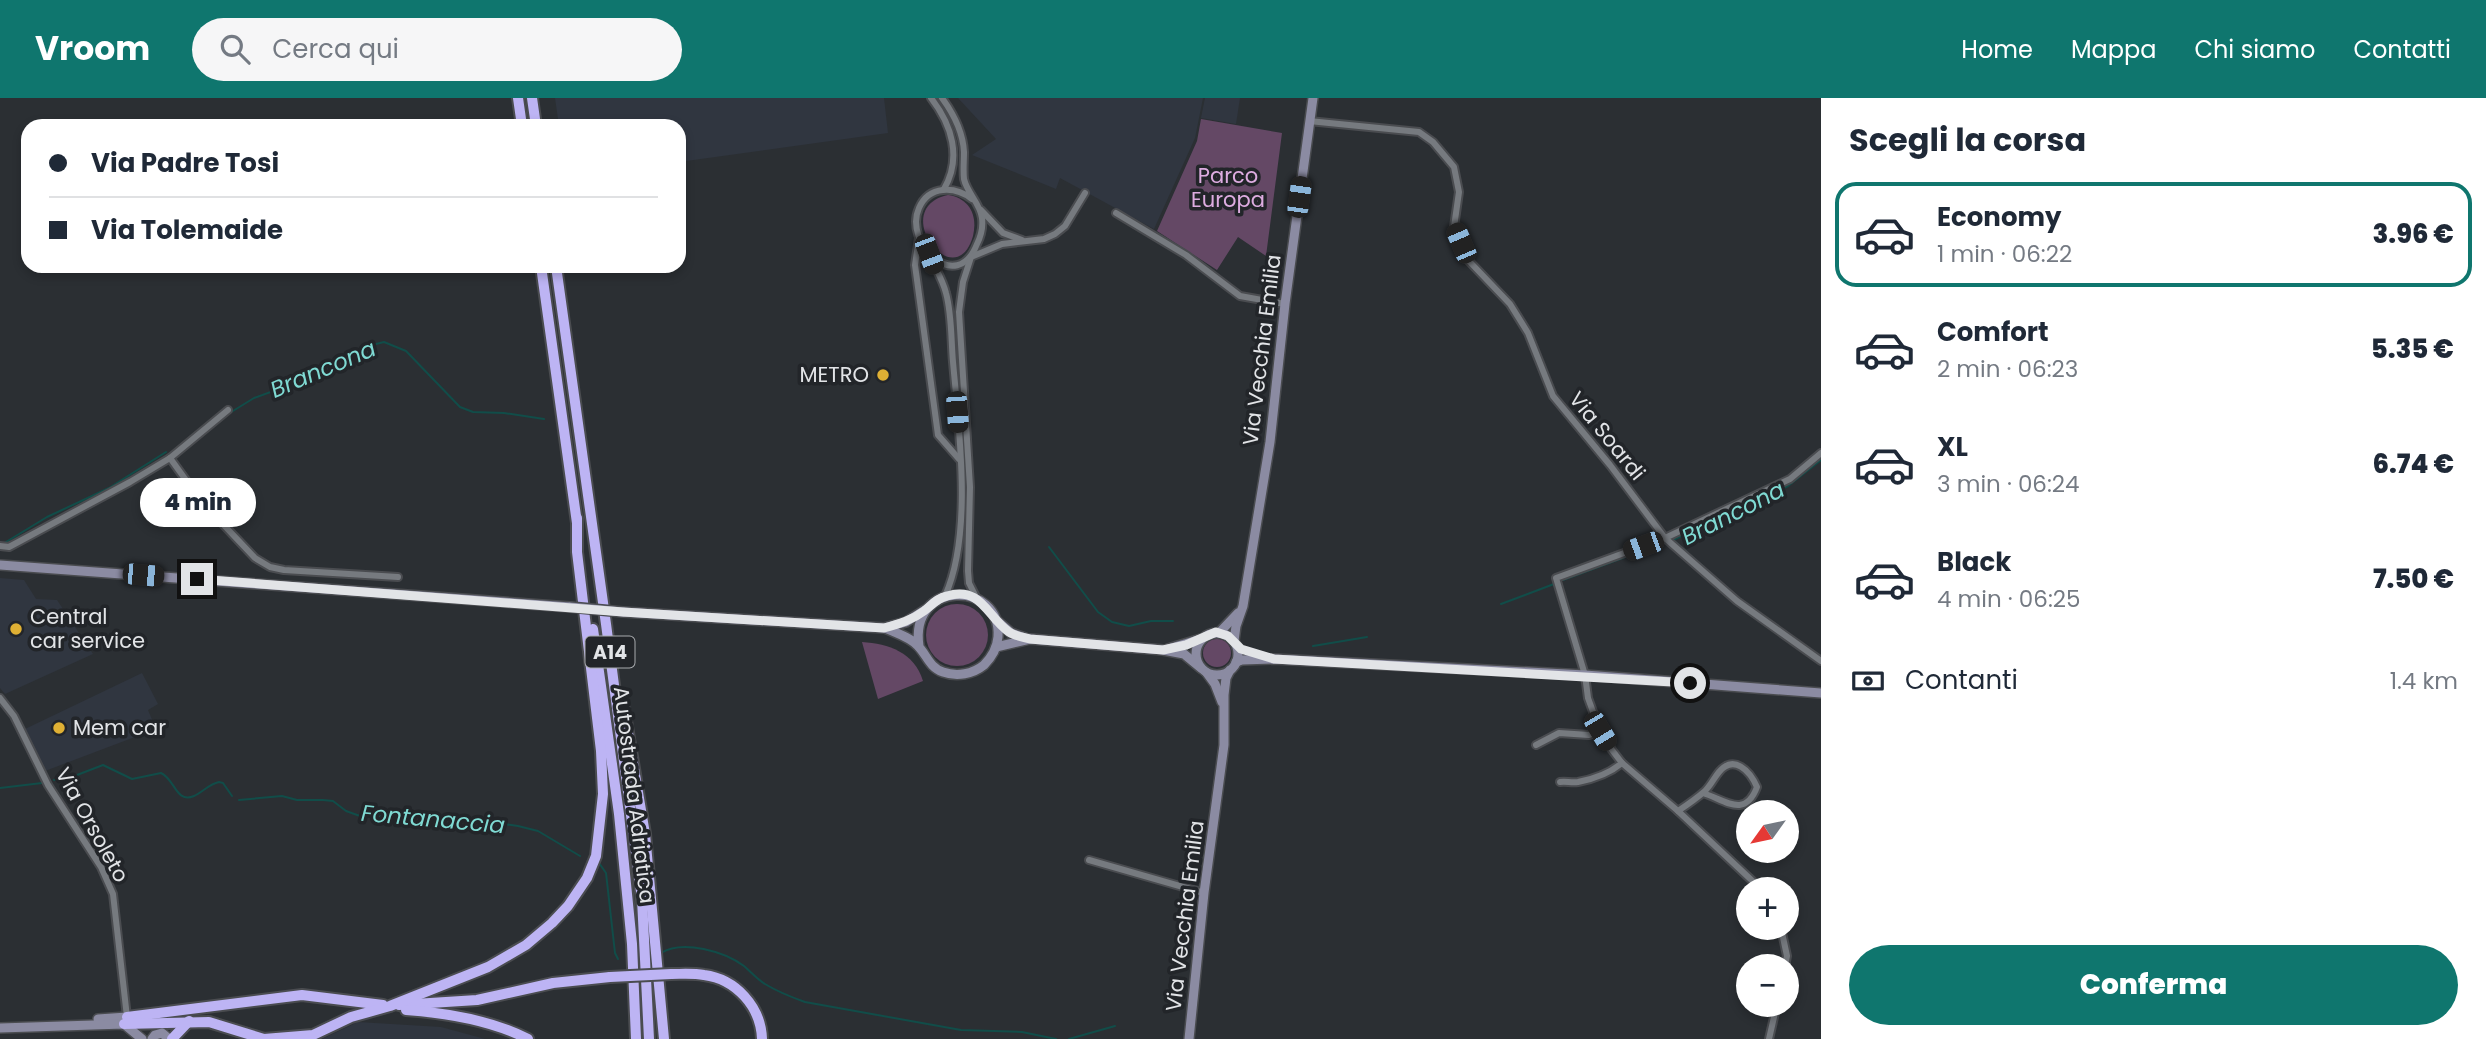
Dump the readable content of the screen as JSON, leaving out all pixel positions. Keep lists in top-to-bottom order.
{
  "streets": {
    "highway": ["A14", "Autostrada Adriatica"],
    "main road": ["Via Vecchia Emilia"],
    "street": ["Via Soardi", "Via Orsoleto"]
  },
  "crossings": [
    ["Via Vecchia Emilia", "Via Soardi"]
  ],
  "water": ["Brancona", "Fontanaccia"],
  "parks": ["Parco Europa"],
  "places": ["METRO", "Central car service", "Mem car"],
  "north": "bottom left",
  "page": {
    "header": "Vroom",
    "search": "Cerca qui",
    "nav": [
      "Home",
      "Mappa",
      "Chi siamo",
      "Contatti"
    ],
    "heading": "Scegli la corsa",
    "banner": ["Via Padre Tosi", "Via Tolemaide"],
    "list": [
      {
        "name": "Economy",
        "note": "1 min · 06:22",
        "value": "3.96 €"
      },
      {
        "name": "Comfort",
        "note": "2 min · 06:23",
        "value": "5.35 €"
      },
      {
        "name": "XL",
        "note": "3 min · 06:24",
        "value": "6.74 €"
      },
      {
        "name": "Black",
        "note": "4 min · 06:25",
        "value": "7.50 €"
      }
    ],
    "bubble": "4 min",
    "pay": ["Contanti", "1.4 km"],
    "map_buttons": ["+", "−"],
    "buttons": "Conferma"
  }
}
